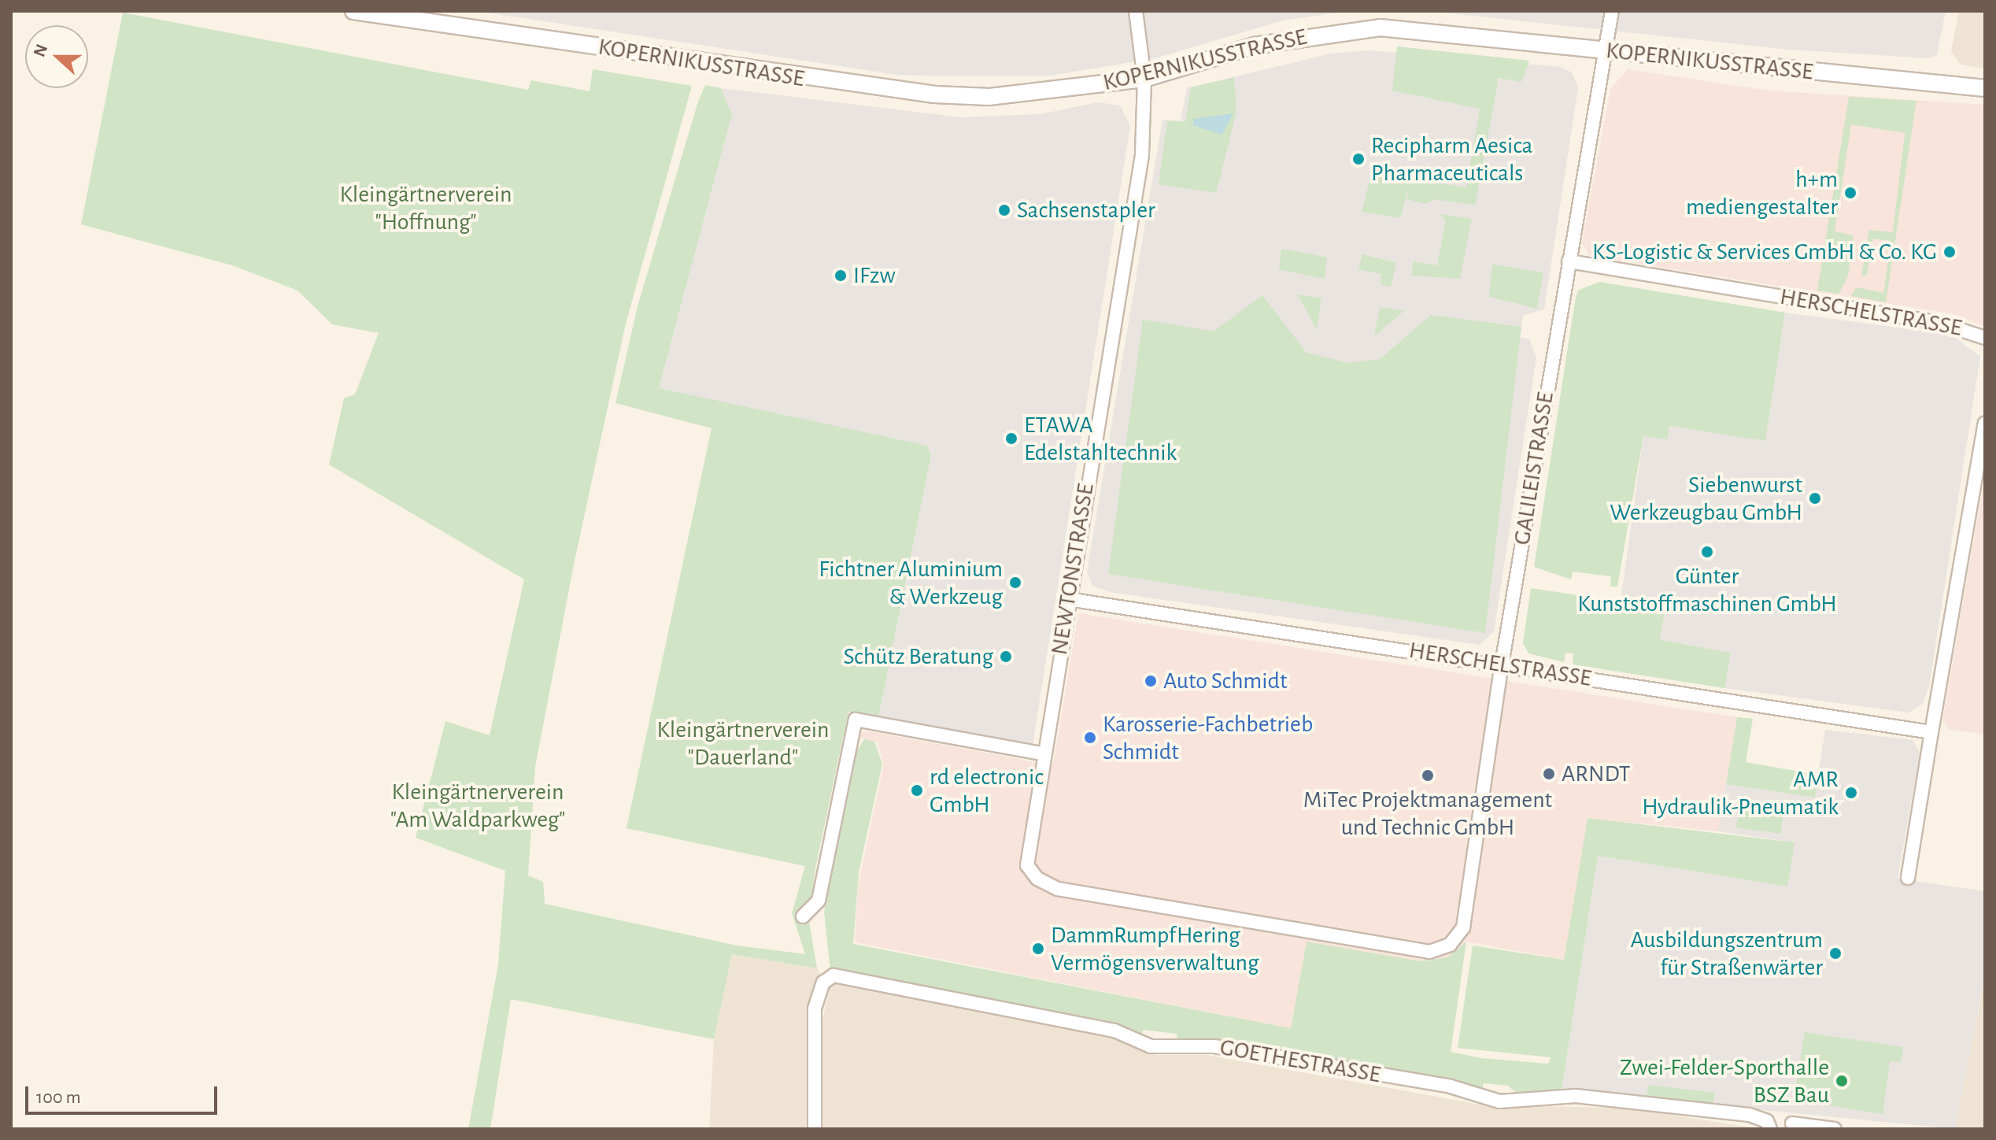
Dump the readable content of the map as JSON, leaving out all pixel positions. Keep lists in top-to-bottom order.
{
  "streets": {
    "street": [
      "KOPERNIKUSSTRASSE",
      "HERSCHELSTRASSE",
      "GALILEISTRASSE",
      "NEWTONSTRASSE",
      "GOETHESTRASSE"
    ]
  },
  "crossings": [
    ["KOPERNIKUSSTRASSE", "GALILEISTRASSE"],
    ["KOPERNIKUSSTRASSE", "NEWTONSTRASSE"],
    ["HERSCHELSTRASSE", "GALILEISTRASSE"],
    ["HERSCHELSTRASSE", "NEWTONSTRASSE"],
    ["GALILEISTRASSE", "NEWTONSTRASSE"]
  ],
  "parks": ["Kleingärtnerverein \"Hoffnung\"", "Kleingärtnerverein \"Dauerland\"", "Kleingärtnerverein \"Am Waldparkweg\""],
  "places": [
    "Recipharm Aesica Pharmaceuticals",
    "h+m mediengestalter",
    "Sachsenstapler",
    "KS-Logistic & Services GmbH & Co. KG",
    "IFzw",
    "ETAWA Edelstahltechnik",
    "Siebenwurst Werkzeugbau GmbH",
    "Günter Kunststoffmaschinen GmbH",
    "Fichtner Aluminium & Werkzeug",
    "Schütz Beratung",
    "Auto Schmidt",
    "Karosserie-Fachbetrieb Schmidt",
    "ARNDT",
    "MiTec Projektmanagement und Technic GmbH",
    "rd electronic GmbH",
    "AMR Hydraulik-Pneumatik",
    "DammRumpfHering Vermögensverwaltung",
    "Ausbildungszentrum für Straßenwärter",
    "Zwei-Felder-Sporthalle BSZ Bau"
  ],
  "scale_bar": "100 m",
  "north": "left"
}
